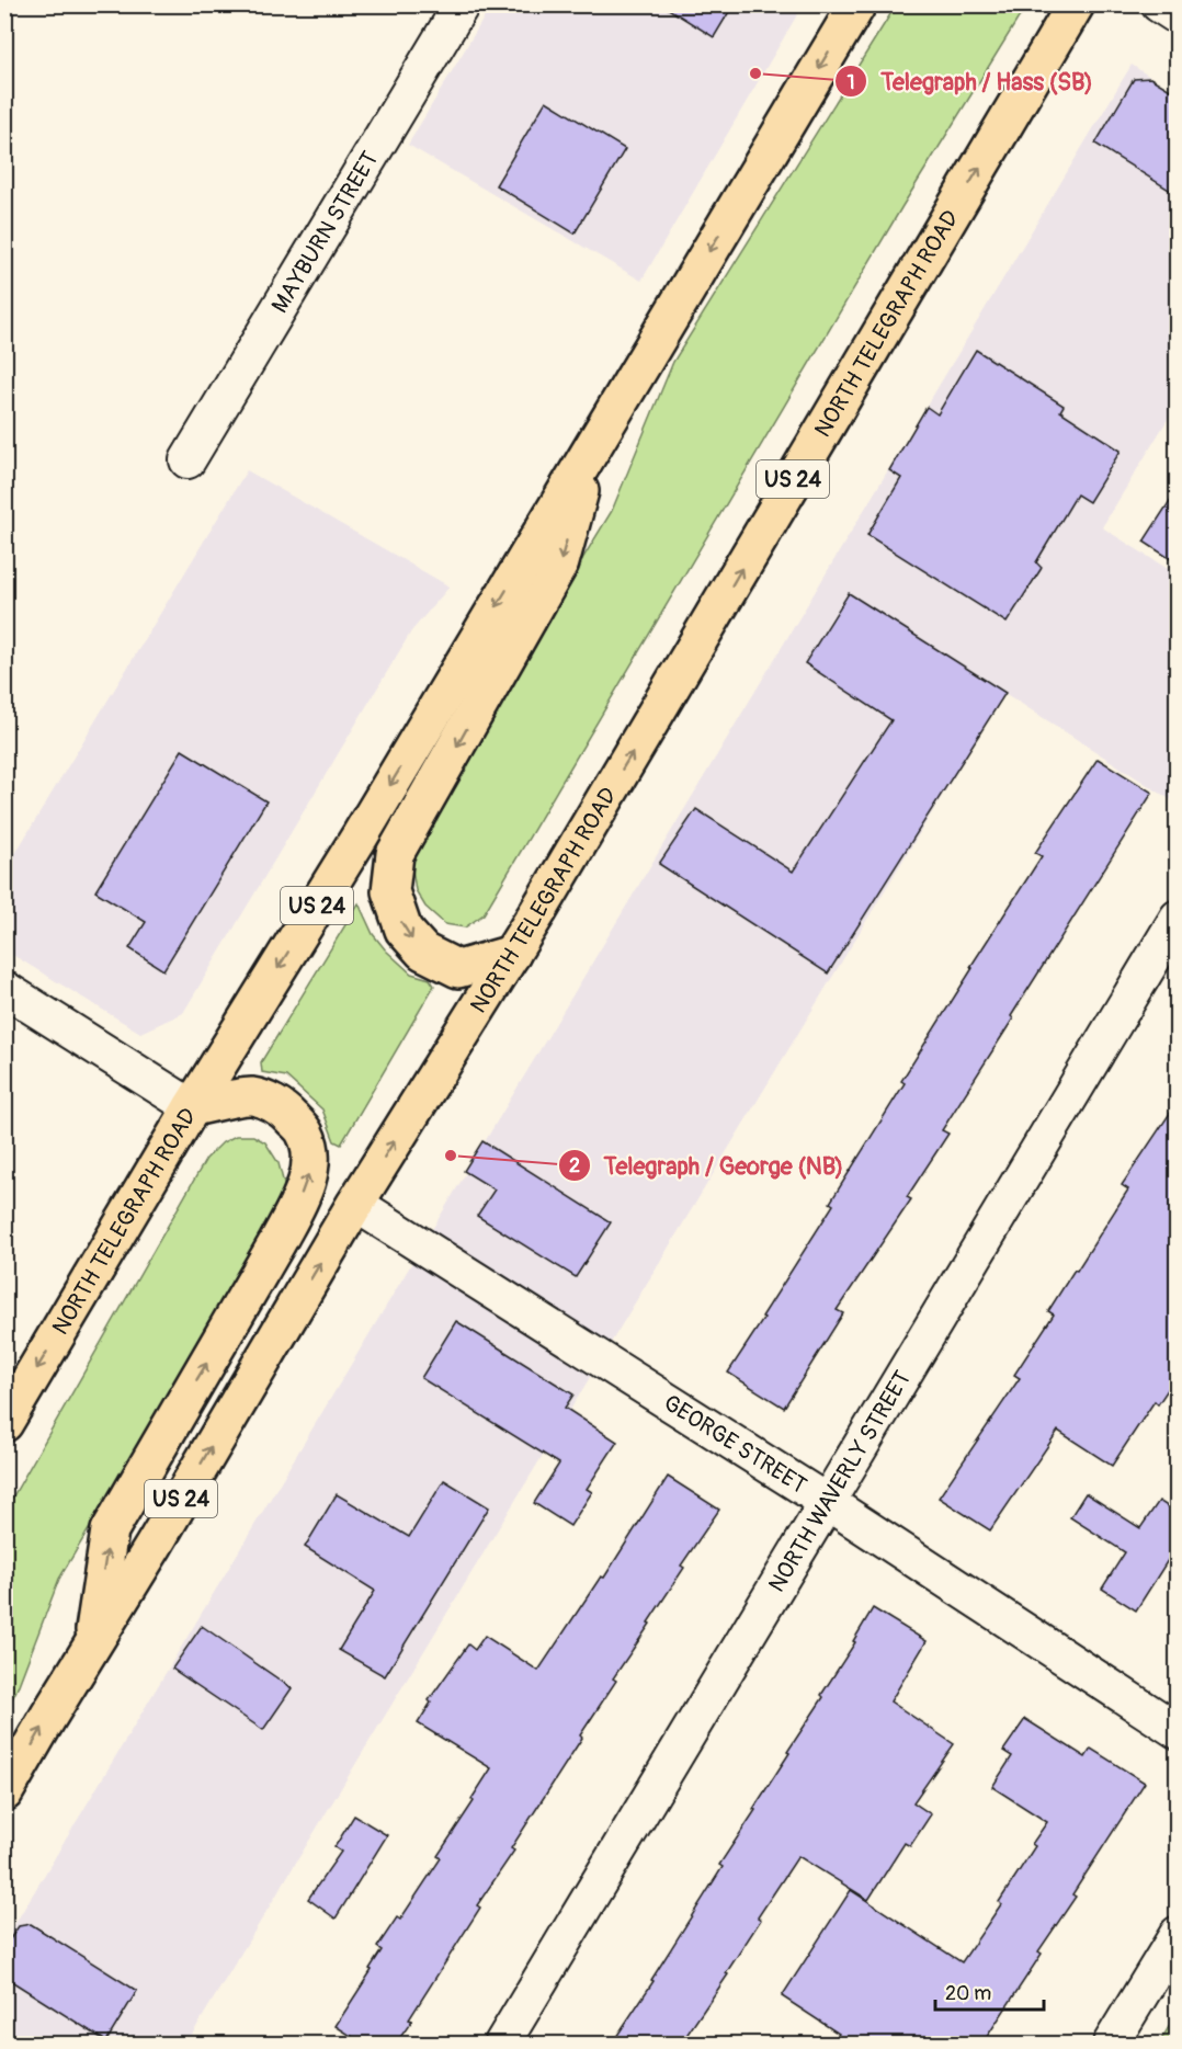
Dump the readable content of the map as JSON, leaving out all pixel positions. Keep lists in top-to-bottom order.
{
  "streets": {
    "main road": ["NORTH TELEGRAPH ROAD", "US 24"],
    "street": ["MAYBURN STREET", "GEORGE STREET", "NORTH WAVERLY STREET"]
  },
  "crossings": [
    ["NORTH TELEGRAPH ROAD", "GEORGE STREET"],
    ["GEORGE STREET", "NORTH WAVERLY STREET"]
  ],
  "places": ["Telegraph / Hass (SB)", "Telegraph / George (NB)"],
  "scale_bar": "20 m"
}
